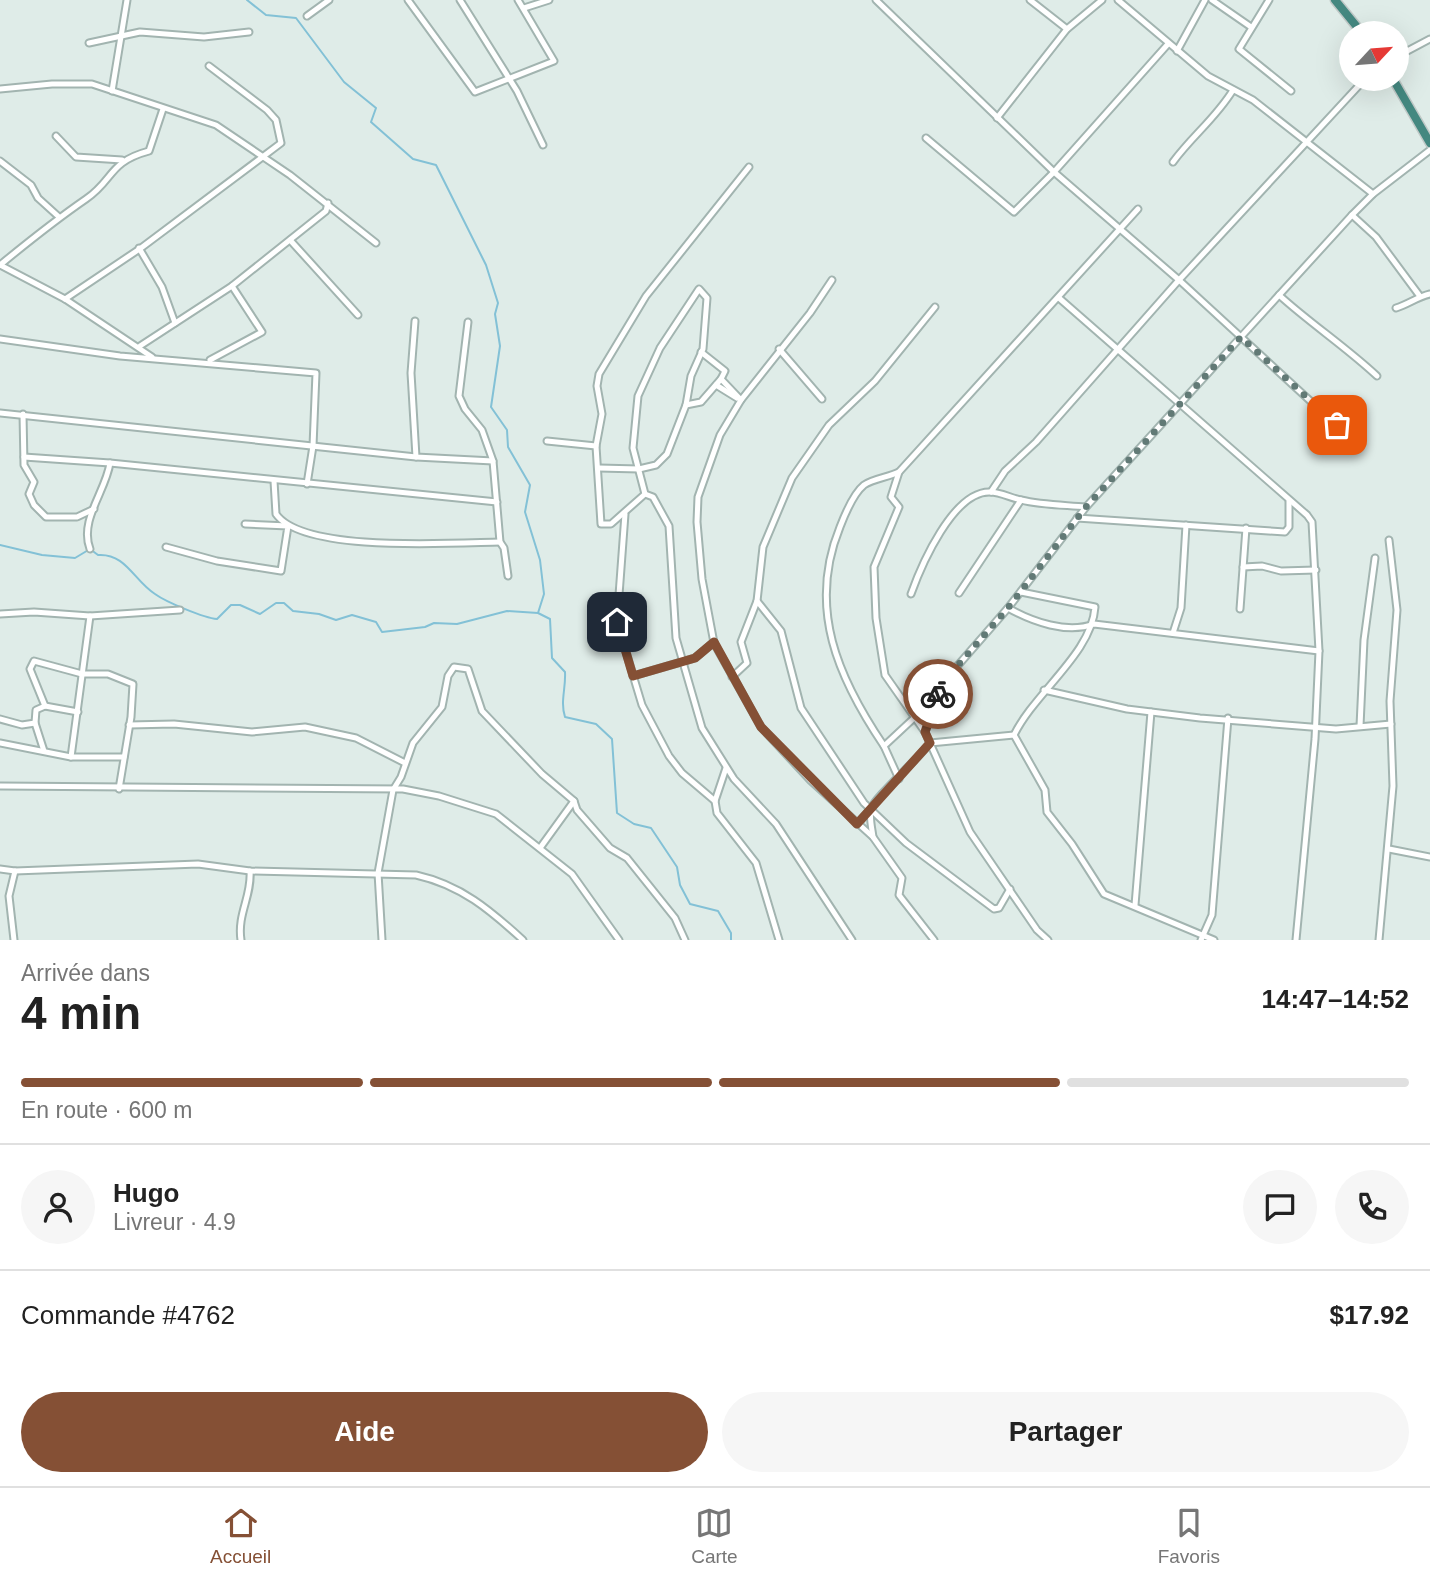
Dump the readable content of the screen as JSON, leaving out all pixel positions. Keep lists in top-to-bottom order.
{
  "north": "top right",
  "page": {
    "heading": ["4 min", "Arrivée dans", "14:47–14:52"],
    "panel": [
      "Hugo",
      "Livreur · 4.9",
      "Commande #4762",
      "$17.92"
    ],
    "bar": "En route · 600 m",
    "buttons": ["Aide", "Partager"],
    "tabs": ["Accueil", "Carte", "Favoris"]
  }
}
